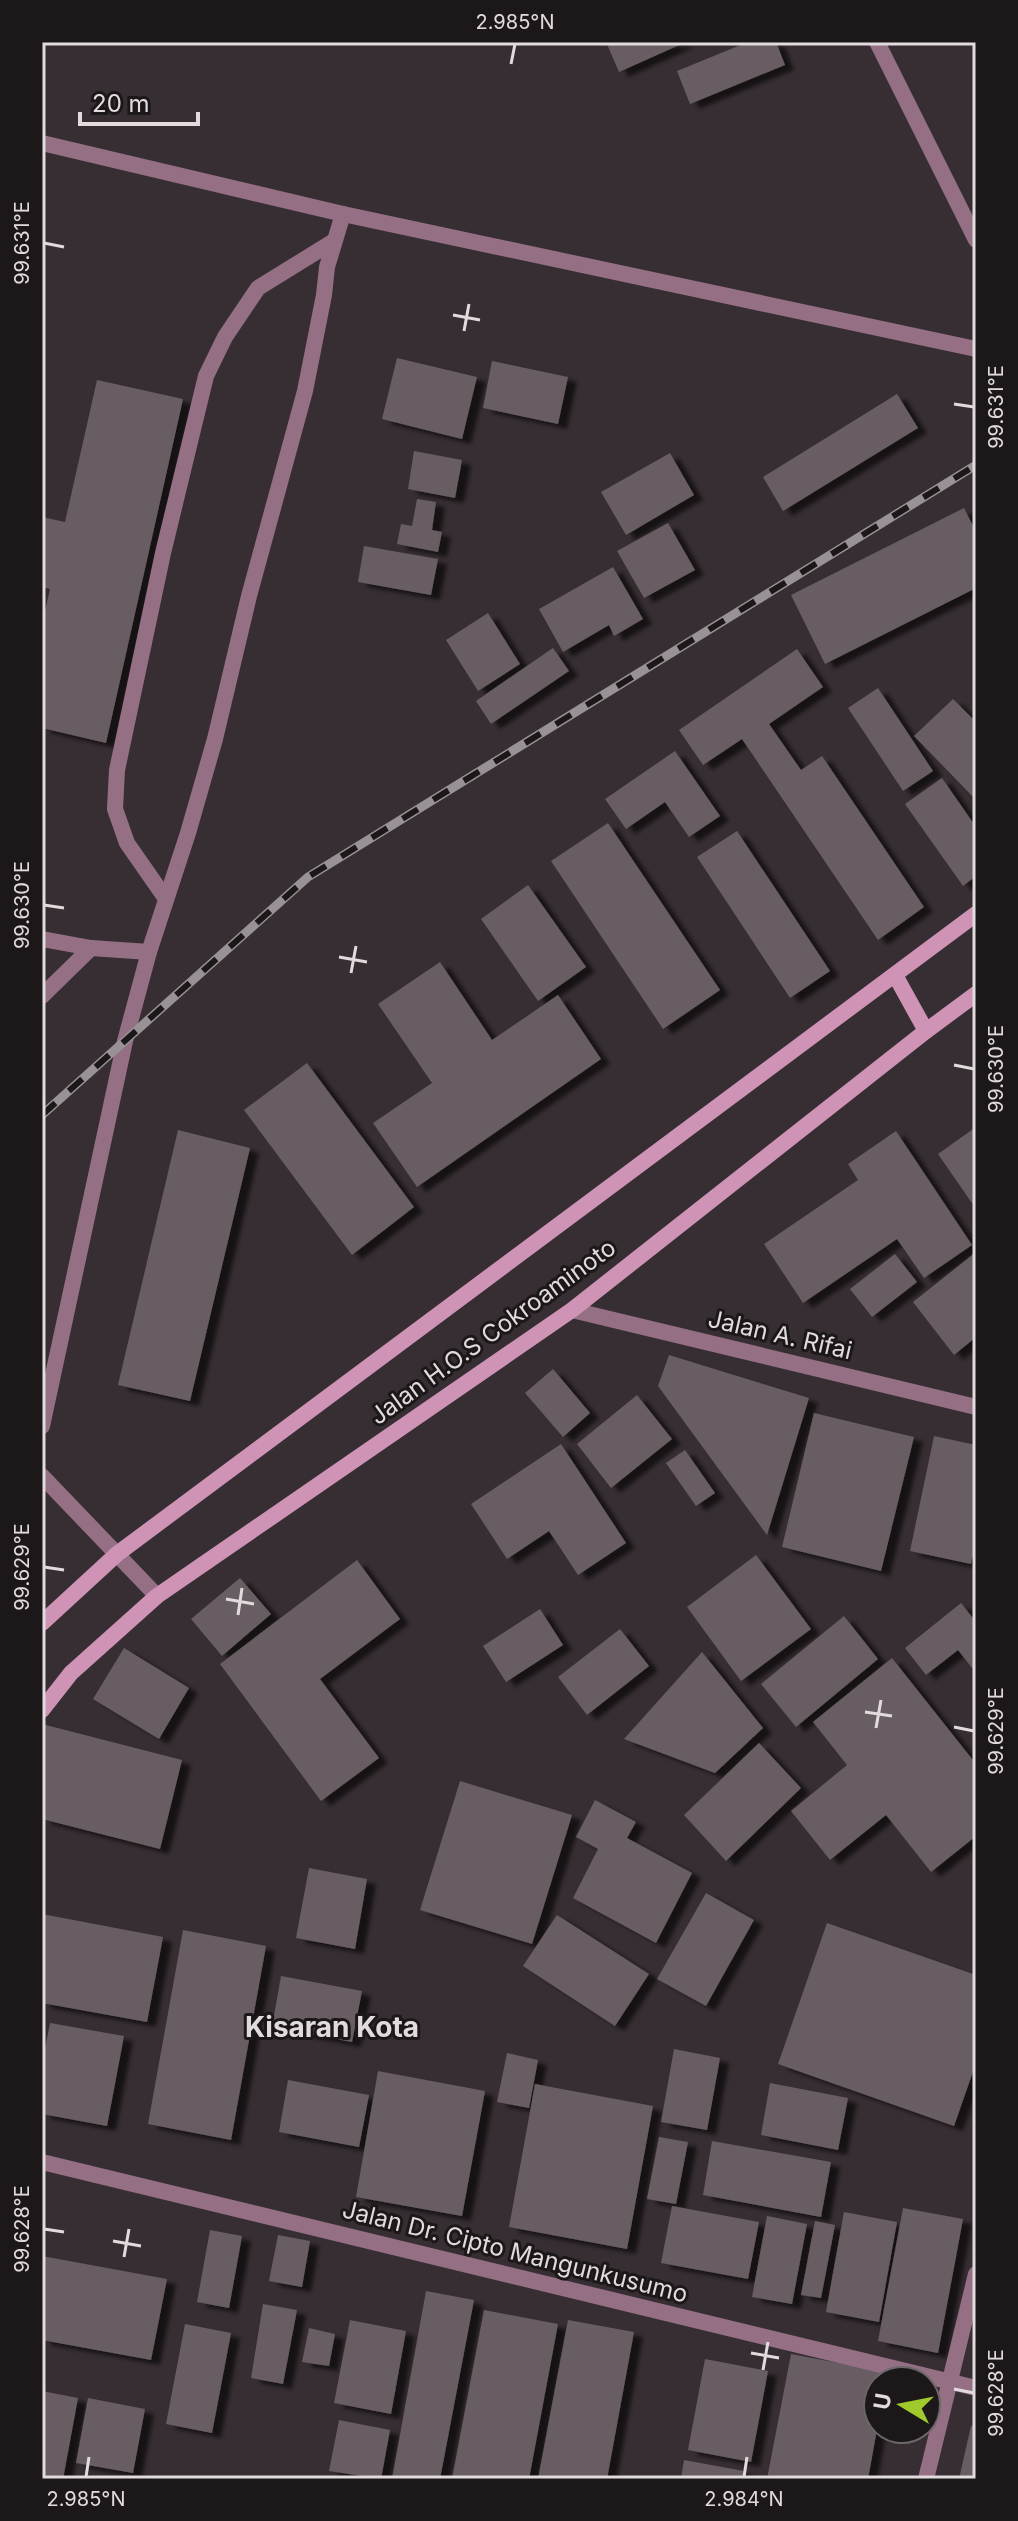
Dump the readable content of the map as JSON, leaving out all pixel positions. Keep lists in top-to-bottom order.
{
  "streets": {
    "main road": ["Jalan H.O.S Cokroaminoto"],
    "street": ["Jalan A. Rifai", "Jalan Dr. Cipto Mangunkusumo"]
  },
  "crossings": [
    ["Jalan H.O.S Cokroaminoto", "Jalan A. Rifai"]
  ],
  "districts": ["Kisaran Kota"],
  "scale_bar": "20 m",
  "north": "left",
  "coordinates": [
    "2.985°N",
    "99.631°E",
    "99.630°E",
    "99.629°E",
    "99.628°E",
    "2.984°N"
  ]
}
